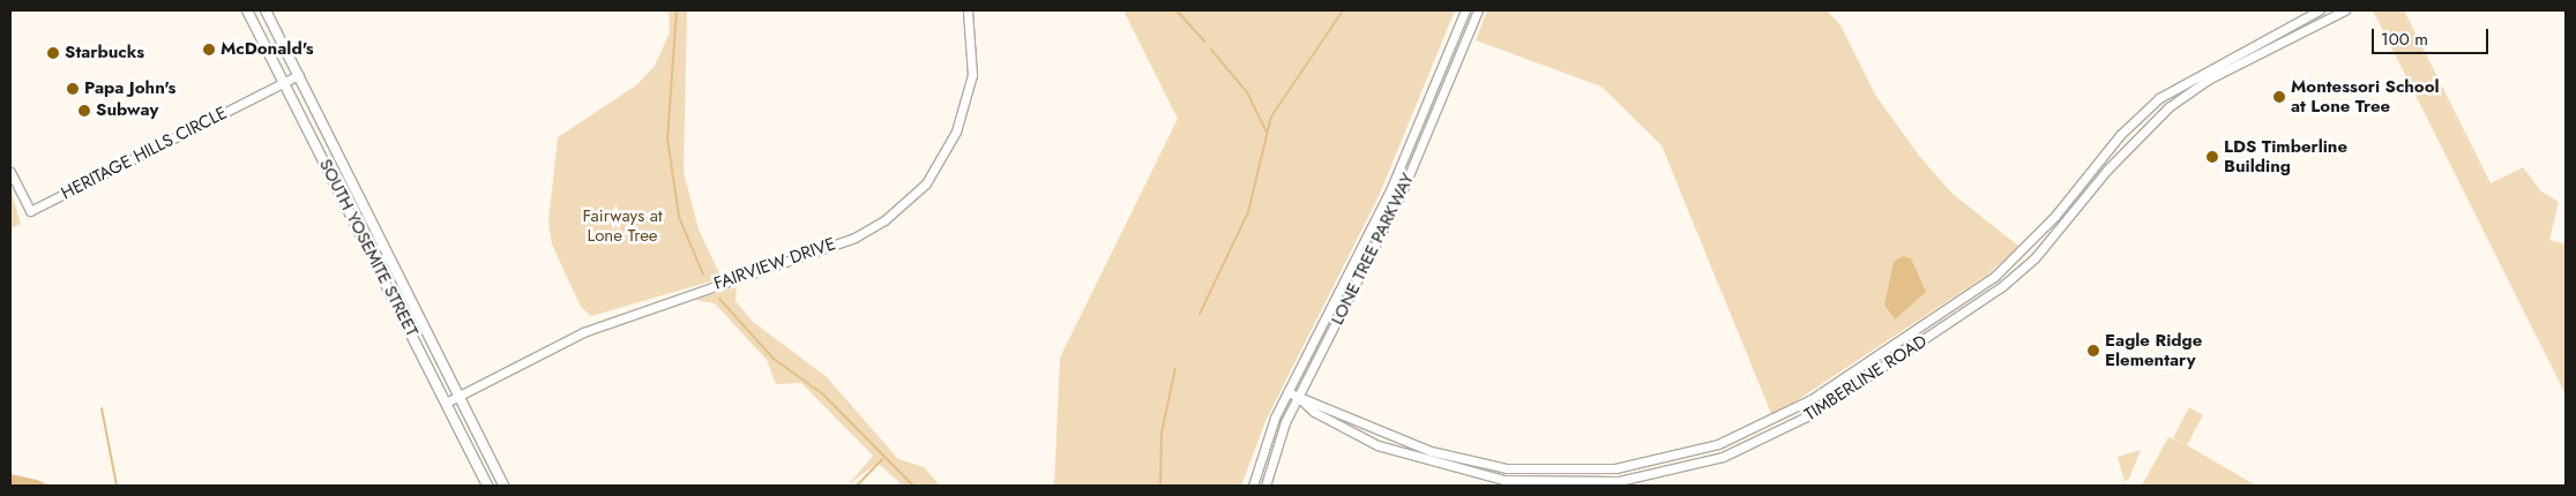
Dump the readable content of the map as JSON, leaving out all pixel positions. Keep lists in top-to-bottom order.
{
  "streets": {
    "main road": ["SOUTH YOSEMITE STREET"],
    "street": [
      "HERITAGE HILLS CIRCLE",
      "LONE TREE PARKWAY",
      "FAIRVIEW DRIVE",
      "TIMBERLINE ROAD"
    ]
  },
  "crossings": [
    ["HERITAGE HILLS CIRCLE", "SOUTH YOSEMITE STREET"],
    ["SOUTH YOSEMITE STREET", "FAIRVIEW DRIVE"],
    ["LONE TREE PARKWAY", "TIMBERLINE ROAD"]
  ],
  "parks": ["Fairways at Lone Tree"],
  "places": [
    "McDonald's",
    "Starbucks",
    "Papa John's",
    "Montessori School at Lone Tree",
    "Subway",
    "LDS Timberline Building",
    "Eagle Ridge Elementary"
  ],
  "scale_bar": "100 m"
}
